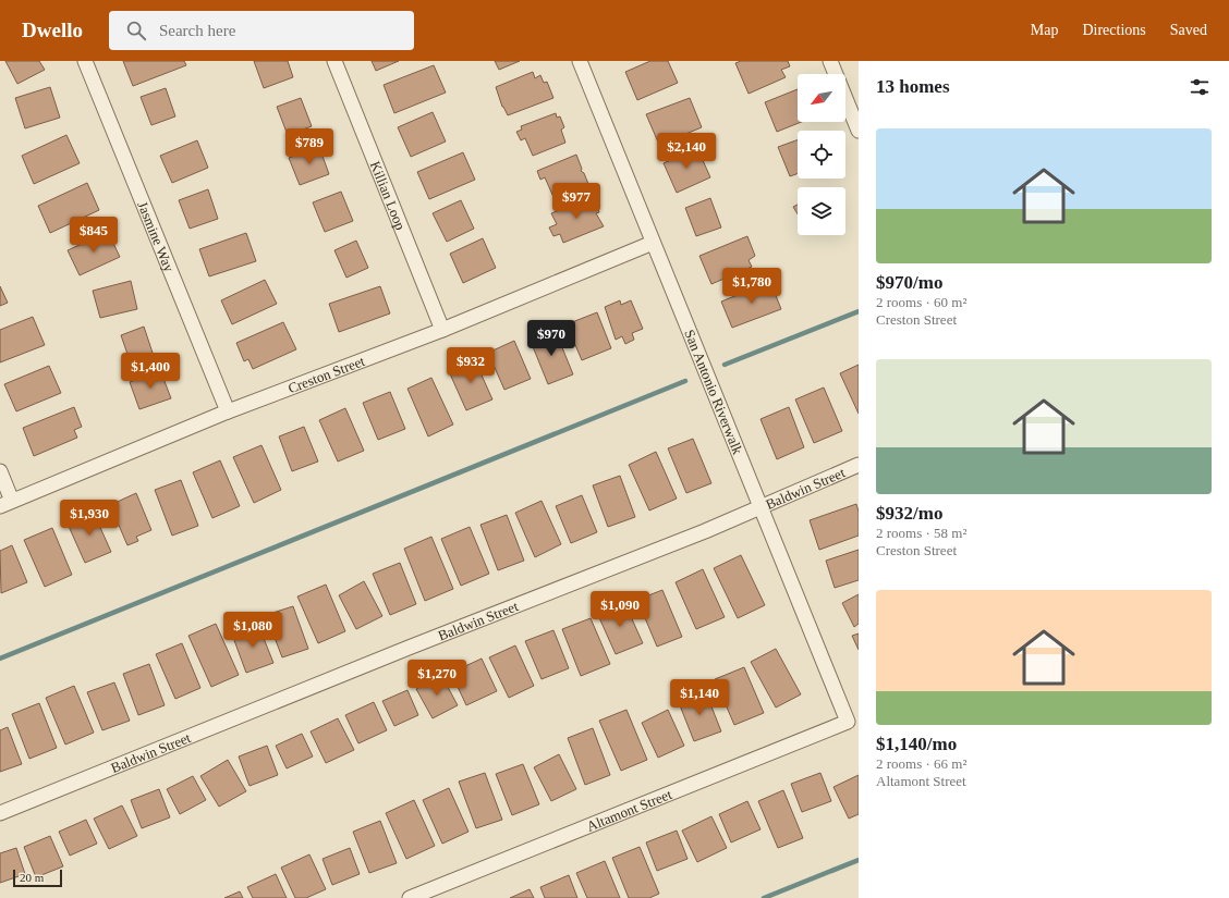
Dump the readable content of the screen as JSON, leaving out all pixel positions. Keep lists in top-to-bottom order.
{
  "streets": {
    "street": [
      "Killian Loop",
      "Jasmine Way",
      "Creston Street",
      "San Antonio Riverwalk",
      "Baldwin Street",
      "Altamont Street"
    ]
  },
  "crossings": [
    ["Killian Loop", "Creston Street"],
    ["Jasmine Way", "Creston Street"],
    ["Creston Street", "San Antonio Riverwalk"],
    ["San Antonio Riverwalk", "Baldwin Street"],
    ["San Antonio Riverwalk", "Altamont Street"]
  ],
  "scale_bar": "20 m",
  "north": "bottom left",
  "page": {
    "header": "Dwello",
    "search": "Search here",
    "nav": ["Map", "Directions", "Saved"],
    "heading": "13 homes",
    "list": [
      {
        "name": "$970/mo",
        "note": "2 rooms · 60 m² · Creston Street"
      },
      {
        "name": "$932/mo",
        "note": "2 rooms · 58 m² · Creston Street"
      },
      {
        "name": "$1,140/mo",
        "note": "2 rooms · 66 m² · Altamont Street"
      }
    ],
    "price": [
      "$789",
      "$2,140",
      "$977",
      "$845",
      "$1,780",
      "$970",
      "$932",
      "$1,400",
      "$1,930",
      "$1,090",
      "$1,080",
      "$1,270",
      "$1,140"
    ],
    "scale": "20 m"
  }
}
